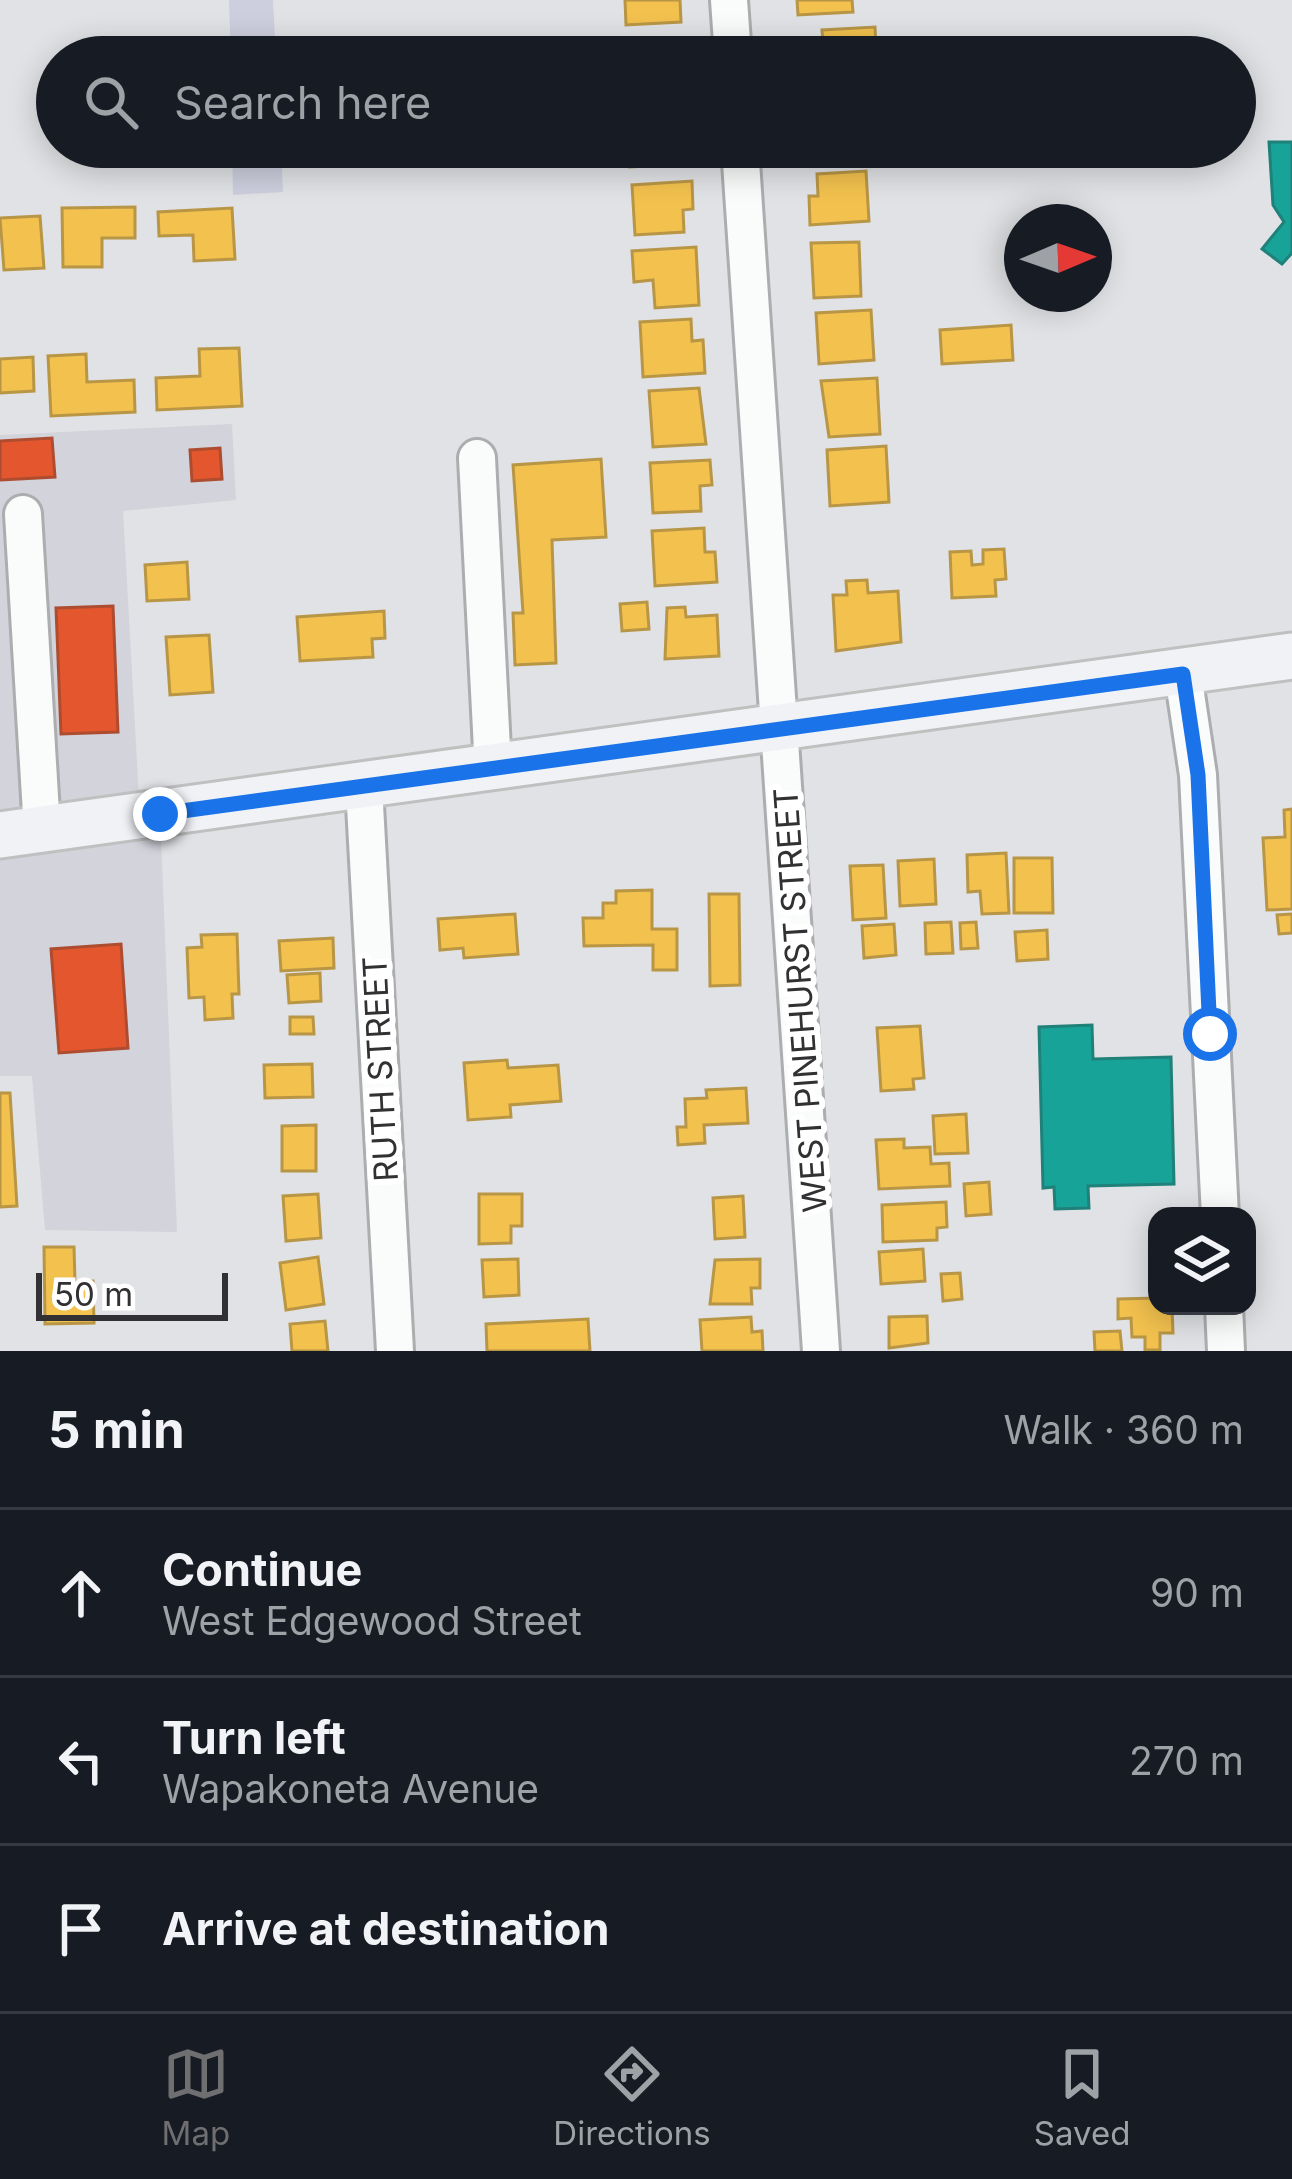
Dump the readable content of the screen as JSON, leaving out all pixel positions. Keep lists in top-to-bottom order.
{
  "streets": {
    "street": ["WEST PINEHURST STREET", "RUTH STREET"]
  },
  "scale_bar": "50 m",
  "north": "right",
  "page": {
    "search": "Search here",
    "scale": "50 m",
    "heading": ["5 min", "Walk · 360 m"],
    "list": [
      ["Continue", "West Edgewood Street", "90 m"],
      ["Turn left", "Wapakoneta Avenue", "270 m"],
      "Arrive at destination"
    ],
    "nav": ["Map", "Directions", "Saved"]
  }
}
